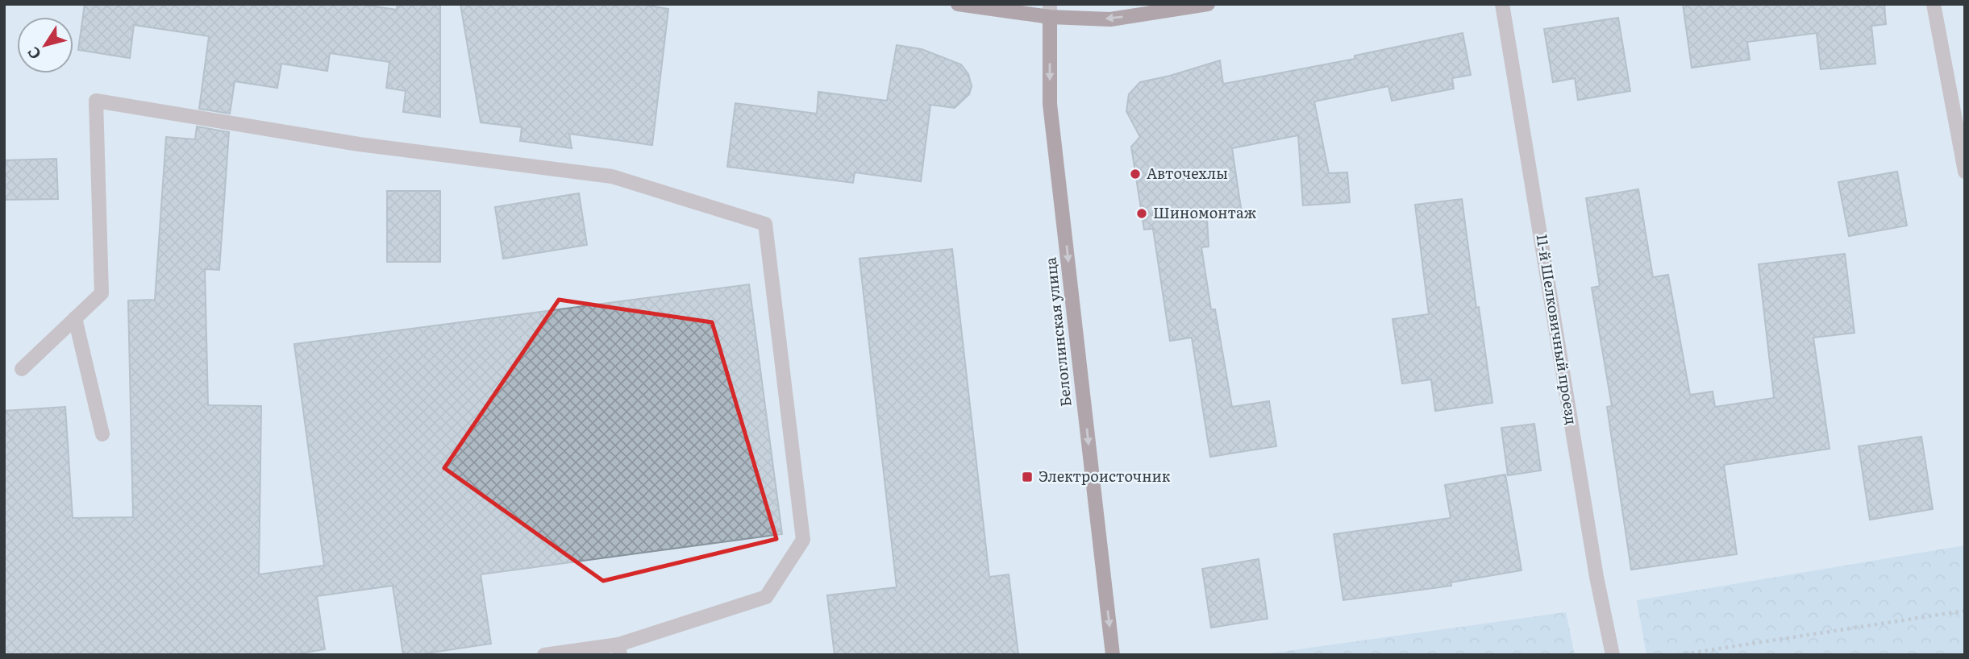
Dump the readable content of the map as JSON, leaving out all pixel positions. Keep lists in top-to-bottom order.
{
  "streets": {
    "main road": ["Белоглинская улица"],
    "street": ["11-й Шелковичный проезд"]
  },
  "one_way": ["Белоглинская улица"],
  "places": {
    "other": ["Авточехлы", "Шиномонтаж"],
    "transit": ["Электроисточник"]
  },
  "north": "bottom left"
}
